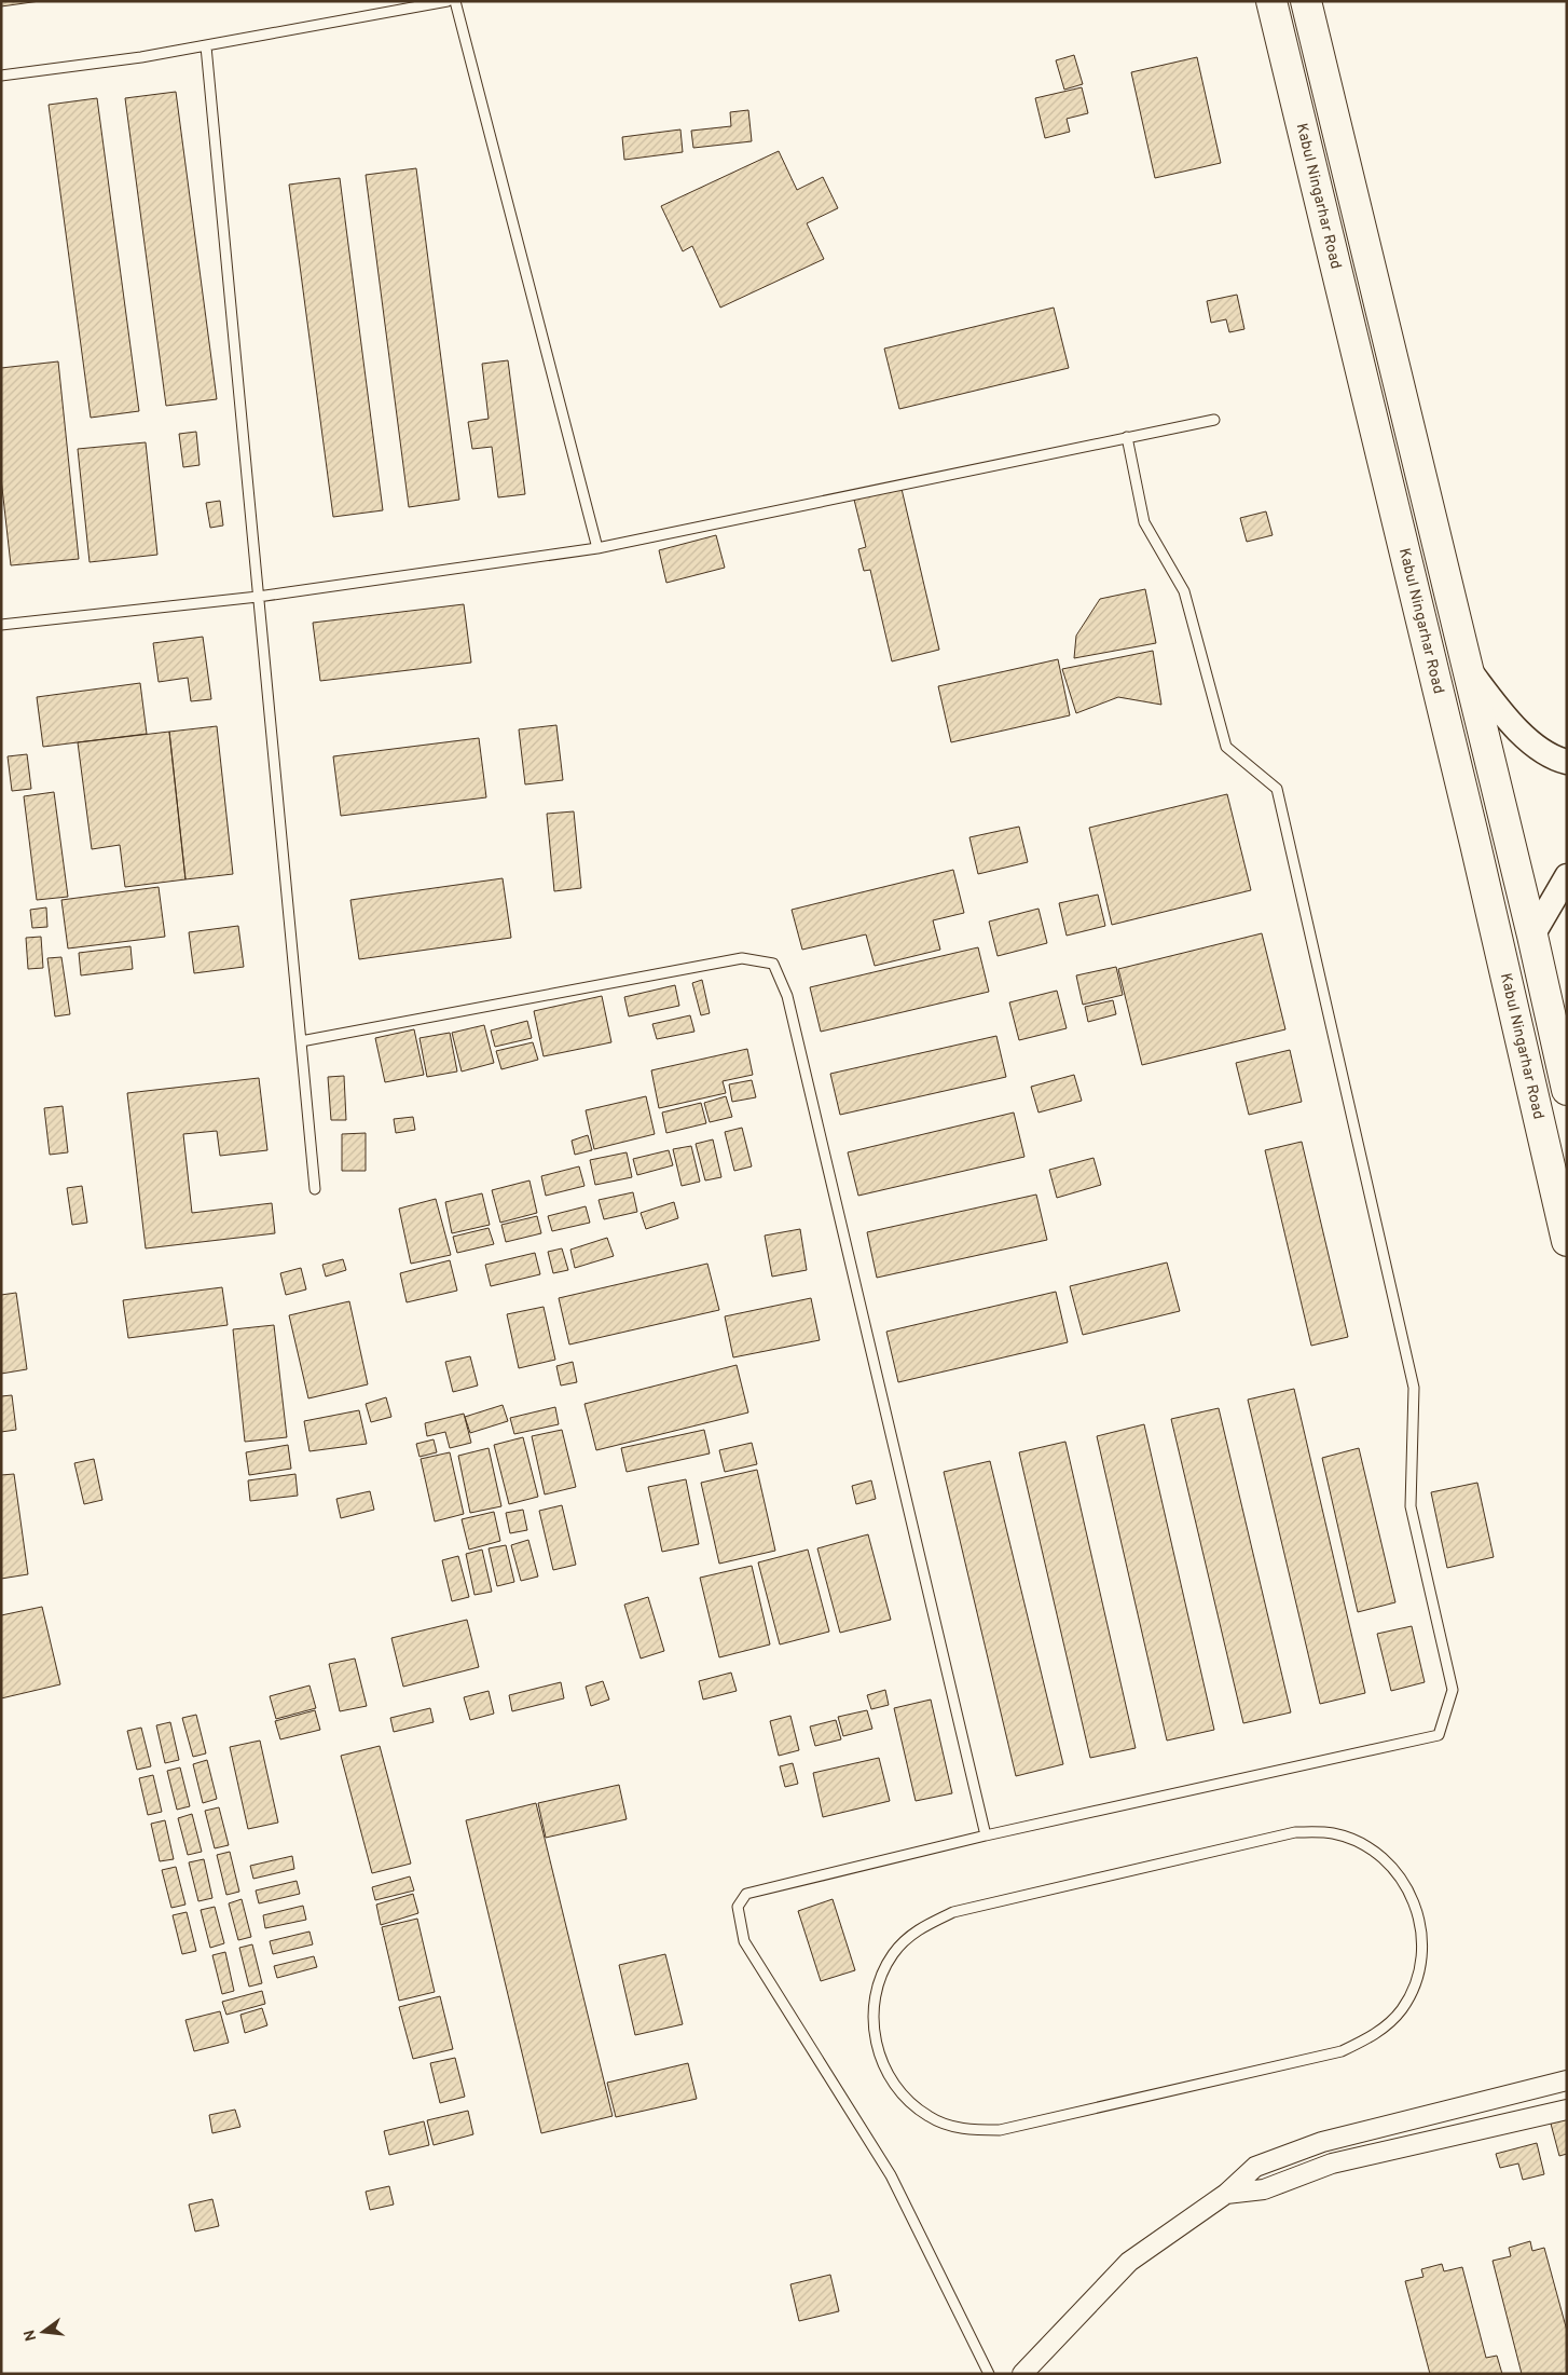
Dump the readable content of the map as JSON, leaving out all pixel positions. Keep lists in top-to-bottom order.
{
  "streets": {
    "highway": ["Kabul Ningarhar Road"]
  },
  "north": "left"
}
